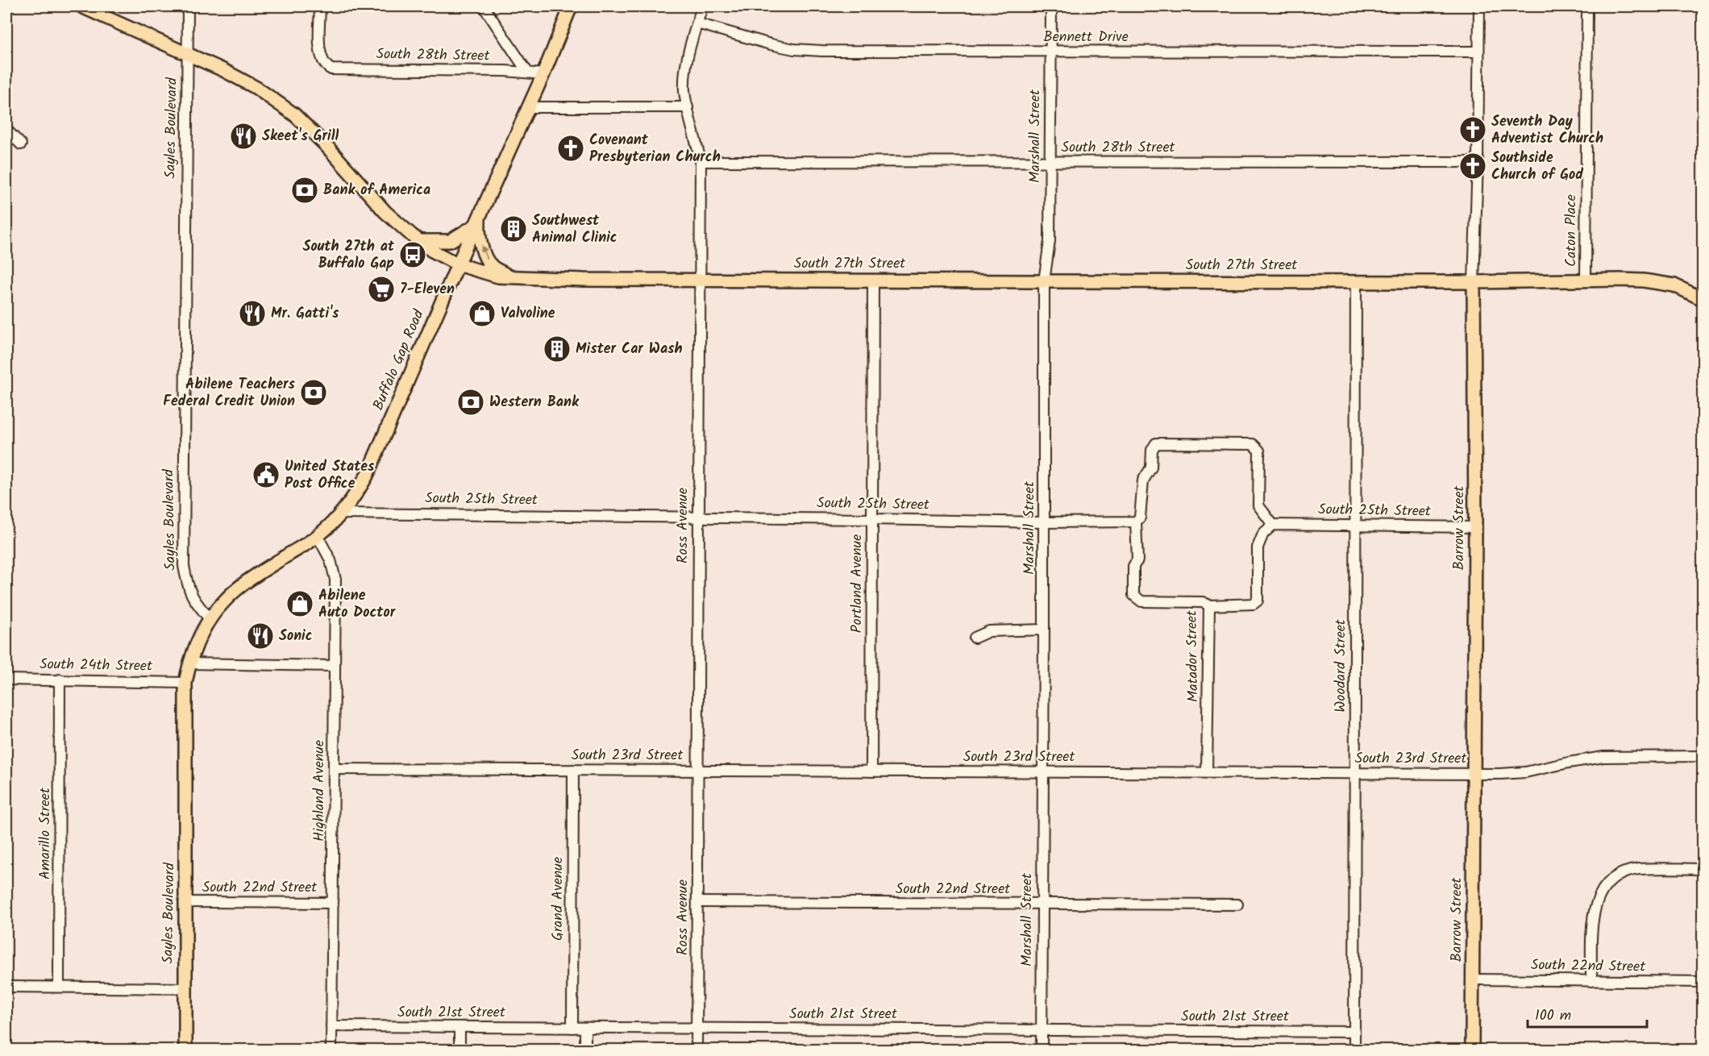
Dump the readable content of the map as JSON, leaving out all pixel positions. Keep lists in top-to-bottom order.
{
  "streets": {
    "main road": [
      "Sayles Boulevard",
      "South 27th Street",
      "Buffalo Gap Road",
      "Barrow Street"
    ],
    "street": [
      "Bennett Drive",
      "South 28th Street",
      "Marshall Street",
      "Caton Place",
      "South 25th Street",
      "Ross Avenue",
      "Portland Avenue",
      "Matador Street",
      "South 24th Street",
      "Woodard Street",
      "South 23rd Street",
      "Highland Avenue",
      "Amarillo Street",
      "South 22nd Street",
      "Grand Avenue",
      "South 21st Street"
    ]
  },
  "crossings": [
    ["Bennett Drive", "Marshall Street"],
    ["Bennett Drive", "Ross Avenue"],
    ["Bennett Drive", "Barrow Street"],
    ["South 28th Street", "Marshall Street"],
    ["South 28th Street", "Buffalo Gap Road"],
    ["South 28th Street", "Ross Avenue"],
    ["South 28th Street", "Barrow Street"],
    ["Sayles Boulevard", "South 27th Street"],
    ["Sayles Boulevard", "Buffalo Gap Road"],
    ["Sayles Boulevard", "South 24th Street"],
    ["Sayles Boulevard", "South 22nd Street"],
    ["Marshall Street", "South 27th Street"],
    ["Marshall Street", "South 25th Street"],
    ["Marshall Street", "South 23rd Street"],
    ["Marshall Street", "South 22nd Street"],
    ["Marshall Street", "South 21st Street"],
    ["Caton Place", "South 27th Street"],
    ["South 27th Street", "Buffalo Gap Road"],
    ["South 27th Street", "Ross Avenue"],
    ["South 27th Street", "Barrow Street"],
    ["South 27th Street", "Portland Avenue"],
    ["South 27th Street", "Woodard Street"],
    ["Buffalo Gap Road", "South 25th Street"],
    ["Buffalo Gap Road", "Highland Avenue"],
    ["South 25th Street", "Ross Avenue"],
    ["South 25th Street", "Barrow Street"],
    ["South 25th Street", "Portland Avenue"],
    ["South 25th Street", "Matador Street"],
    ["South 25th Street", "Woodard Street"],
    ["Ross Avenue", "South 23rd Street"],
    ["Ross Avenue", "South 22nd Street"],
    ["Ross Avenue", "South 21st Street"],
    ["Barrow Street", "South 23rd Street"],
    ["Barrow Street", "South 22nd Street"],
    ["Portland Avenue", "South 23rd Street"],
    ["Matador Street", "South 23rd Street"],
    ["South 24th Street", "Amarillo Street"],
    ["Woodard Street", "South 23rd Street"],
    ["Woodard Street", "South 21st Street"],
    ["South 23rd Street", "Highland Avenue"],
    ["South 23rd Street", "Grand Avenue"],
    ["Highland Avenue", "South 22nd Street"],
    ["Highland Avenue", "South 21st Street"],
    ["Grand Avenue", "South 21st Street"]
  ],
  "places": {
    "church": ["Seventh Day Adventist Church", "Covenant Presbyterian Church", "Southside Church of God"],
    "restaurant": ["Skeet's Grill", "Mr. Gatti's", "Sonic"],
    "bank": ["Bank of America", "Abilene Teachers Federal Credit Union", "Western Bank"],
    "building": ["Southwest Animal Clinic", "Mister Car Wash"],
    "bus stop": ["South 27th at Buffalo Gap"],
    "supermarket": ["7-Eleven"],
    "shop": ["Valvoline", "Abilene Auto Doctor"],
    "public building": ["United States Post Office"]
  },
  "scale_bar": "100 m"
}
